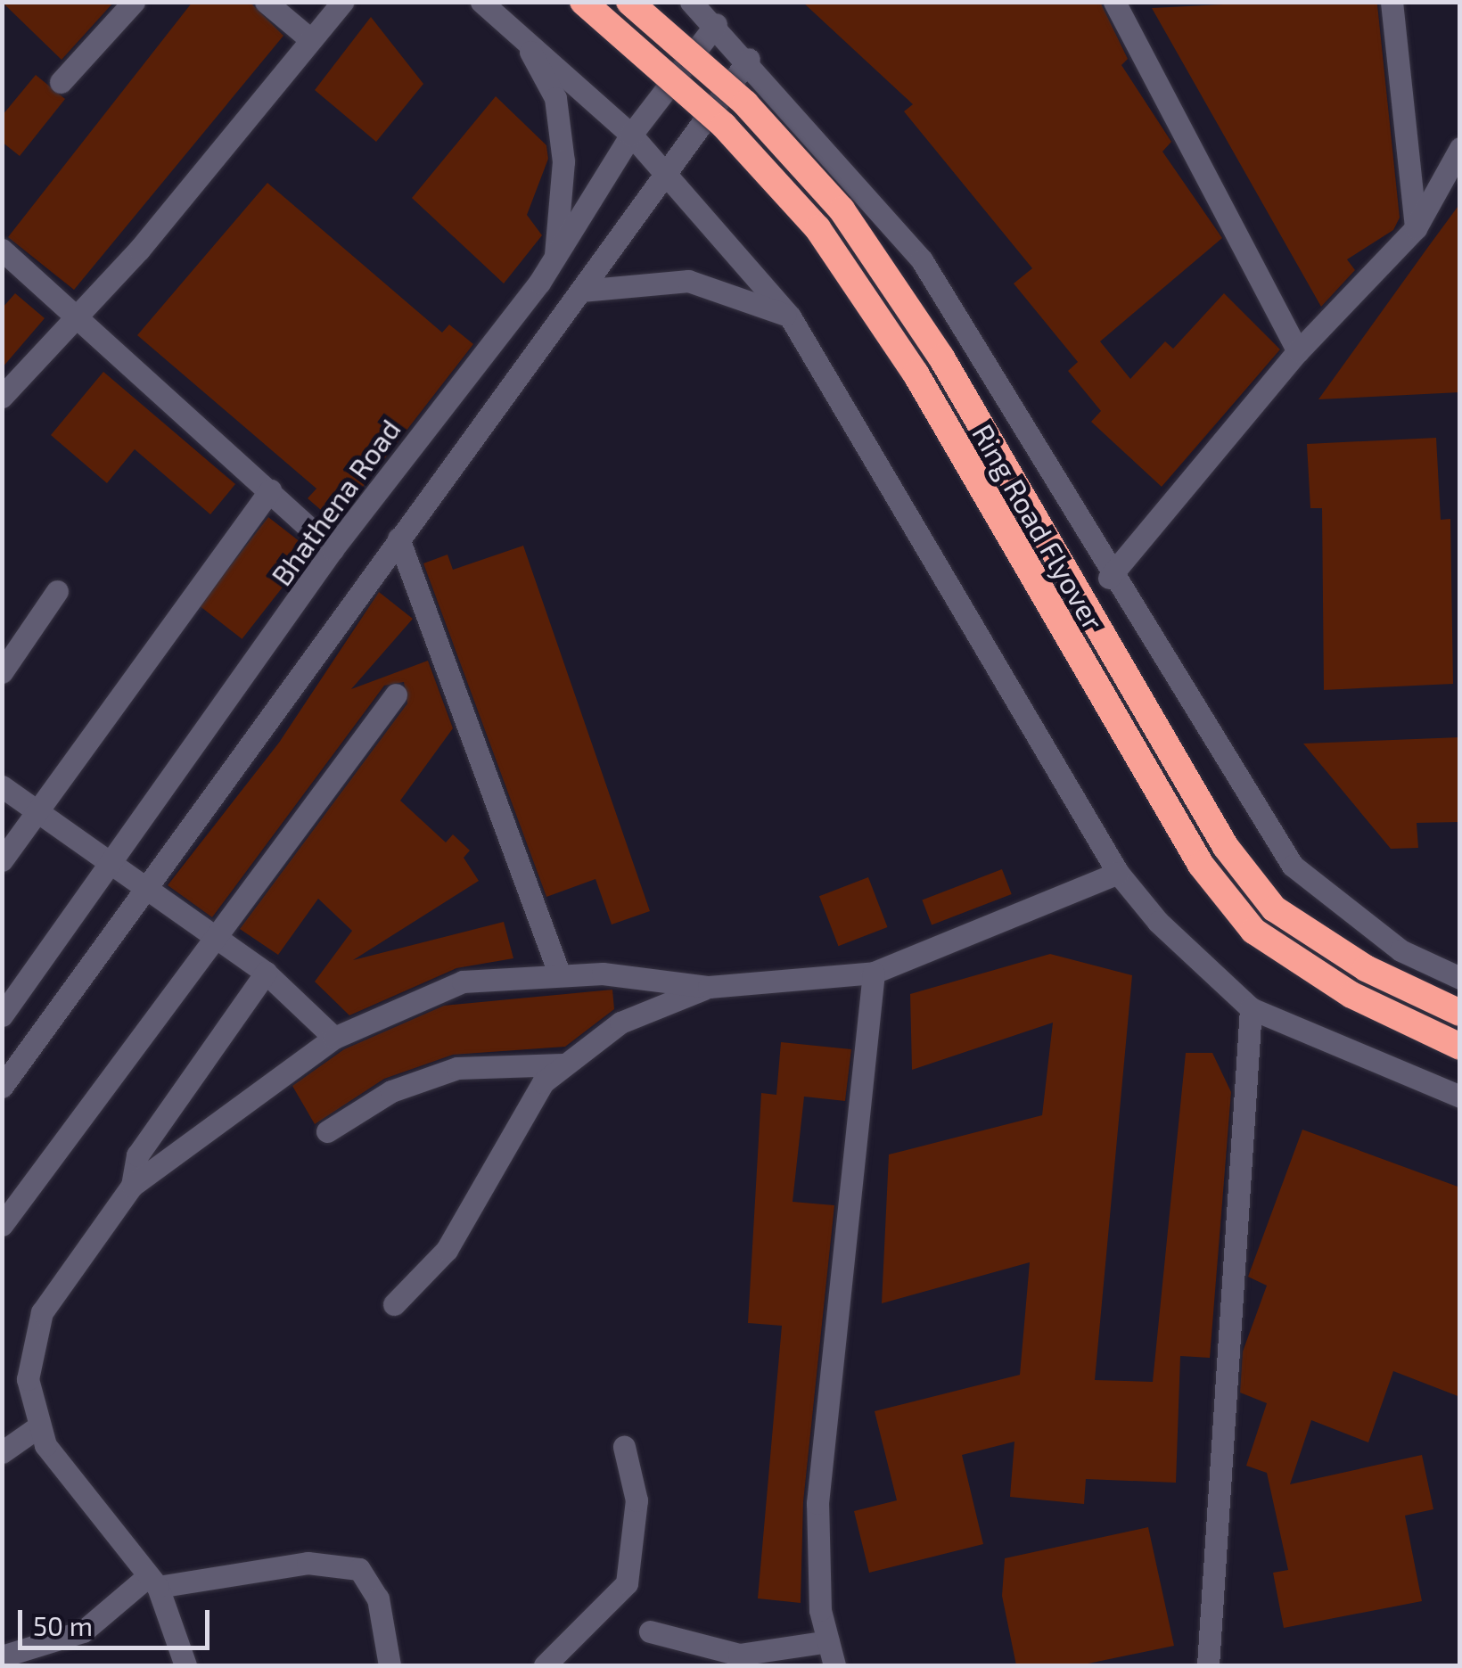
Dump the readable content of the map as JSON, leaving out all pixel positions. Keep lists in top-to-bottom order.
{
  "streets": {
    "highway": ["Ring Road Flyover"],
    "street": ["Bhathena Road"]
  },
  "scale_bar": "50 m"
}
